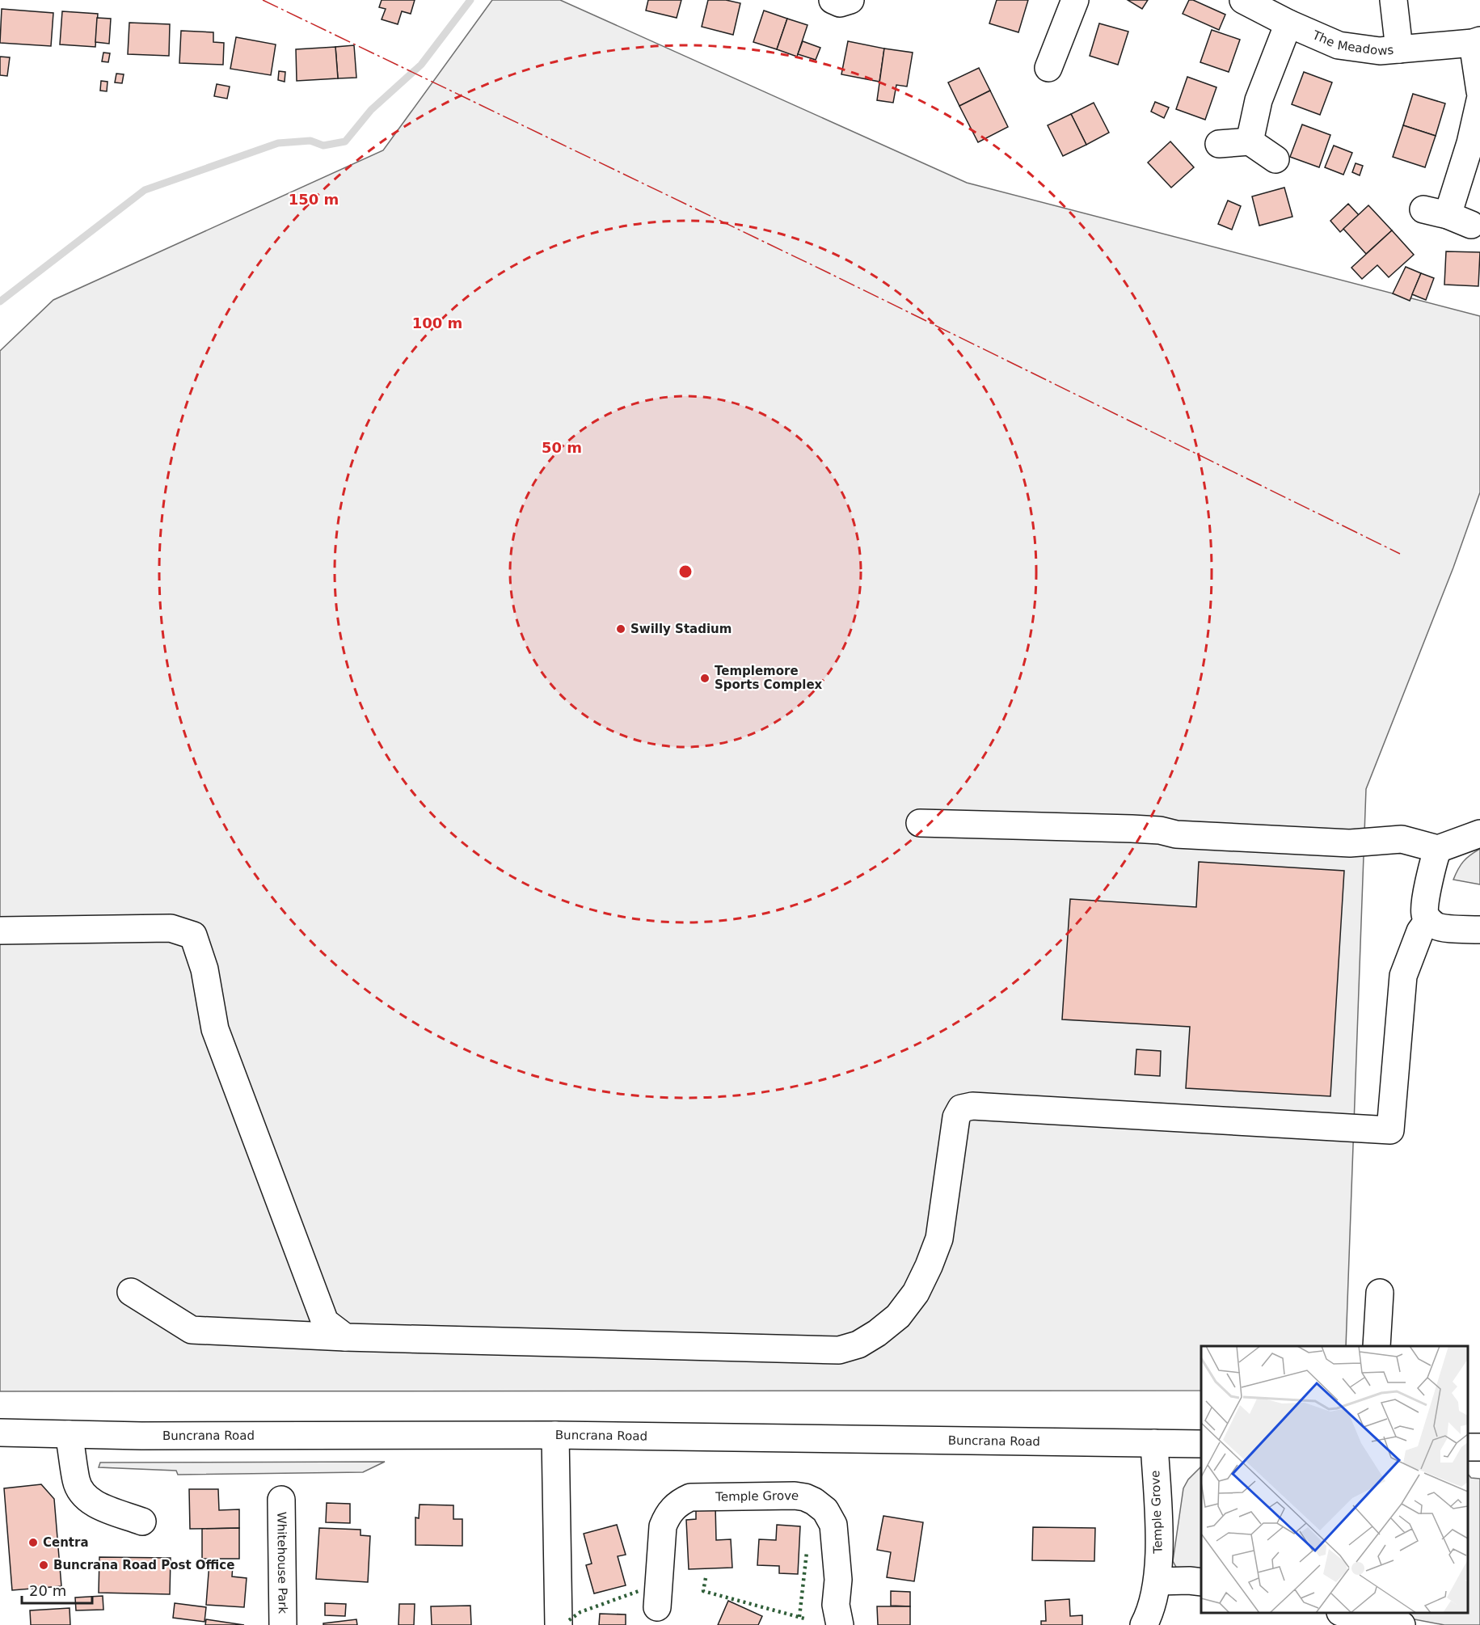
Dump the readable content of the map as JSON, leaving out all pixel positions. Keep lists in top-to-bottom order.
{
  "streets": {
    "main road": [
      "The Meadows",
      "Buncrana Road",
      "Temple Grove",
      "Whitehouse Park"
    ]
  },
  "crossings": [
    ["Buncrana Road", "Temple Grove"]
  ],
  "places": [
    "Swilly Stadium",
    "Templemore Sports Complex",
    "Centra",
    "Buncrana Road Post Office"
  ],
  "scale_bar": "20 m",
  "rings": ["150 m", "100 m", "50 m"]
}
